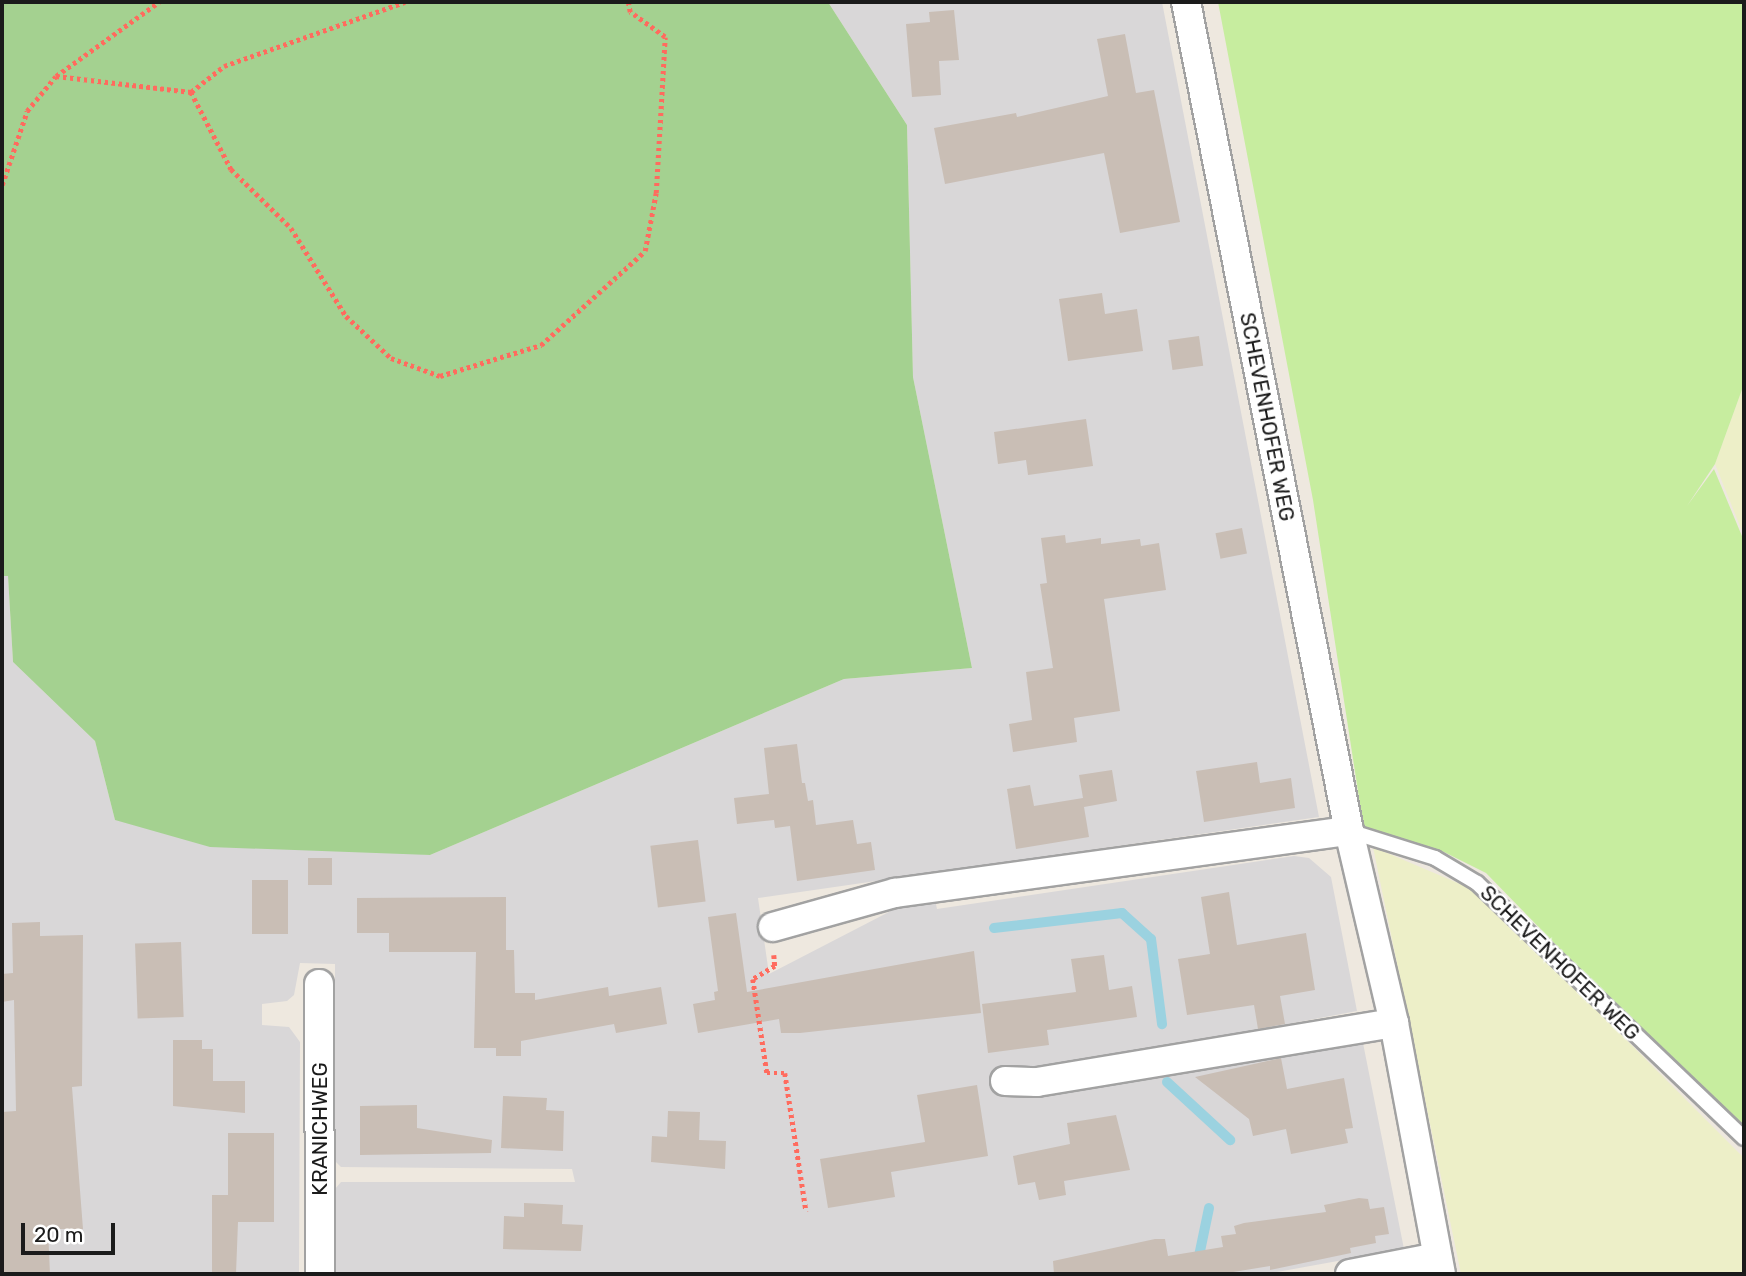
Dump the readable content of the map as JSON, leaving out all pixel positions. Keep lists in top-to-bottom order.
{
  "streets": {
    "street": ["SCHEVENHOFER WEG", "KRANICHWEG"]
  },
  "scale_bar": "20 m"
}
